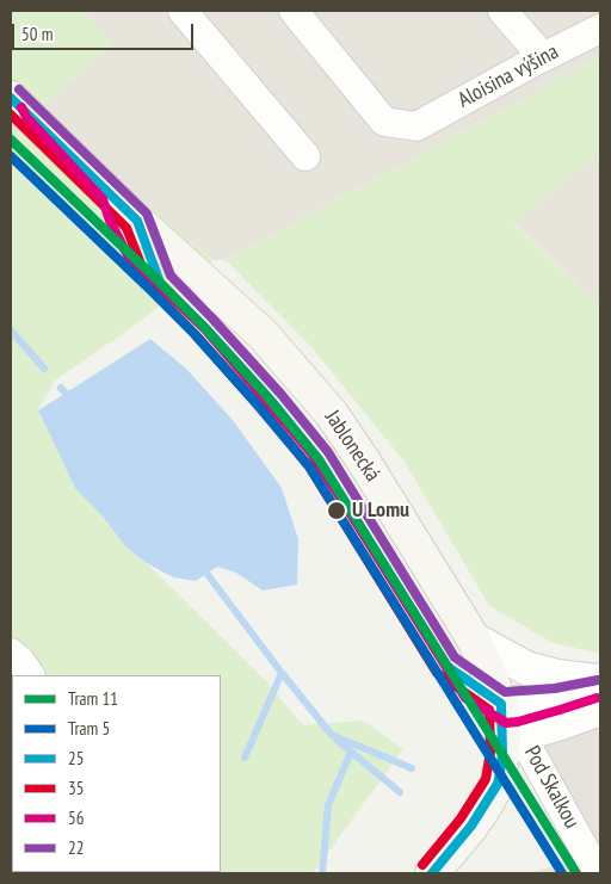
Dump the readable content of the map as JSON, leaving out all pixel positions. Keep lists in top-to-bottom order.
{
  "streets": {
    "main road": ["Jablonecká"],
    "street": ["Aloisina výšina", "Pod Skalkou"]
  },
  "crossings": [
    ["Jablonecká", "Pod Skalkou"]
  ],
  "places": ["U Lomu"],
  "lines": [
    "transit line 22",
    "transit line 25",
    "transit line 56",
    "transit line 35",
    "tram line 11",
    "tram line 5"
  ],
  "legend": [
    "Tram 11",
    "Tram 5",
    "25",
    "35",
    "56",
    "22"
  ],
  "scale_bar": "50 m"
}
